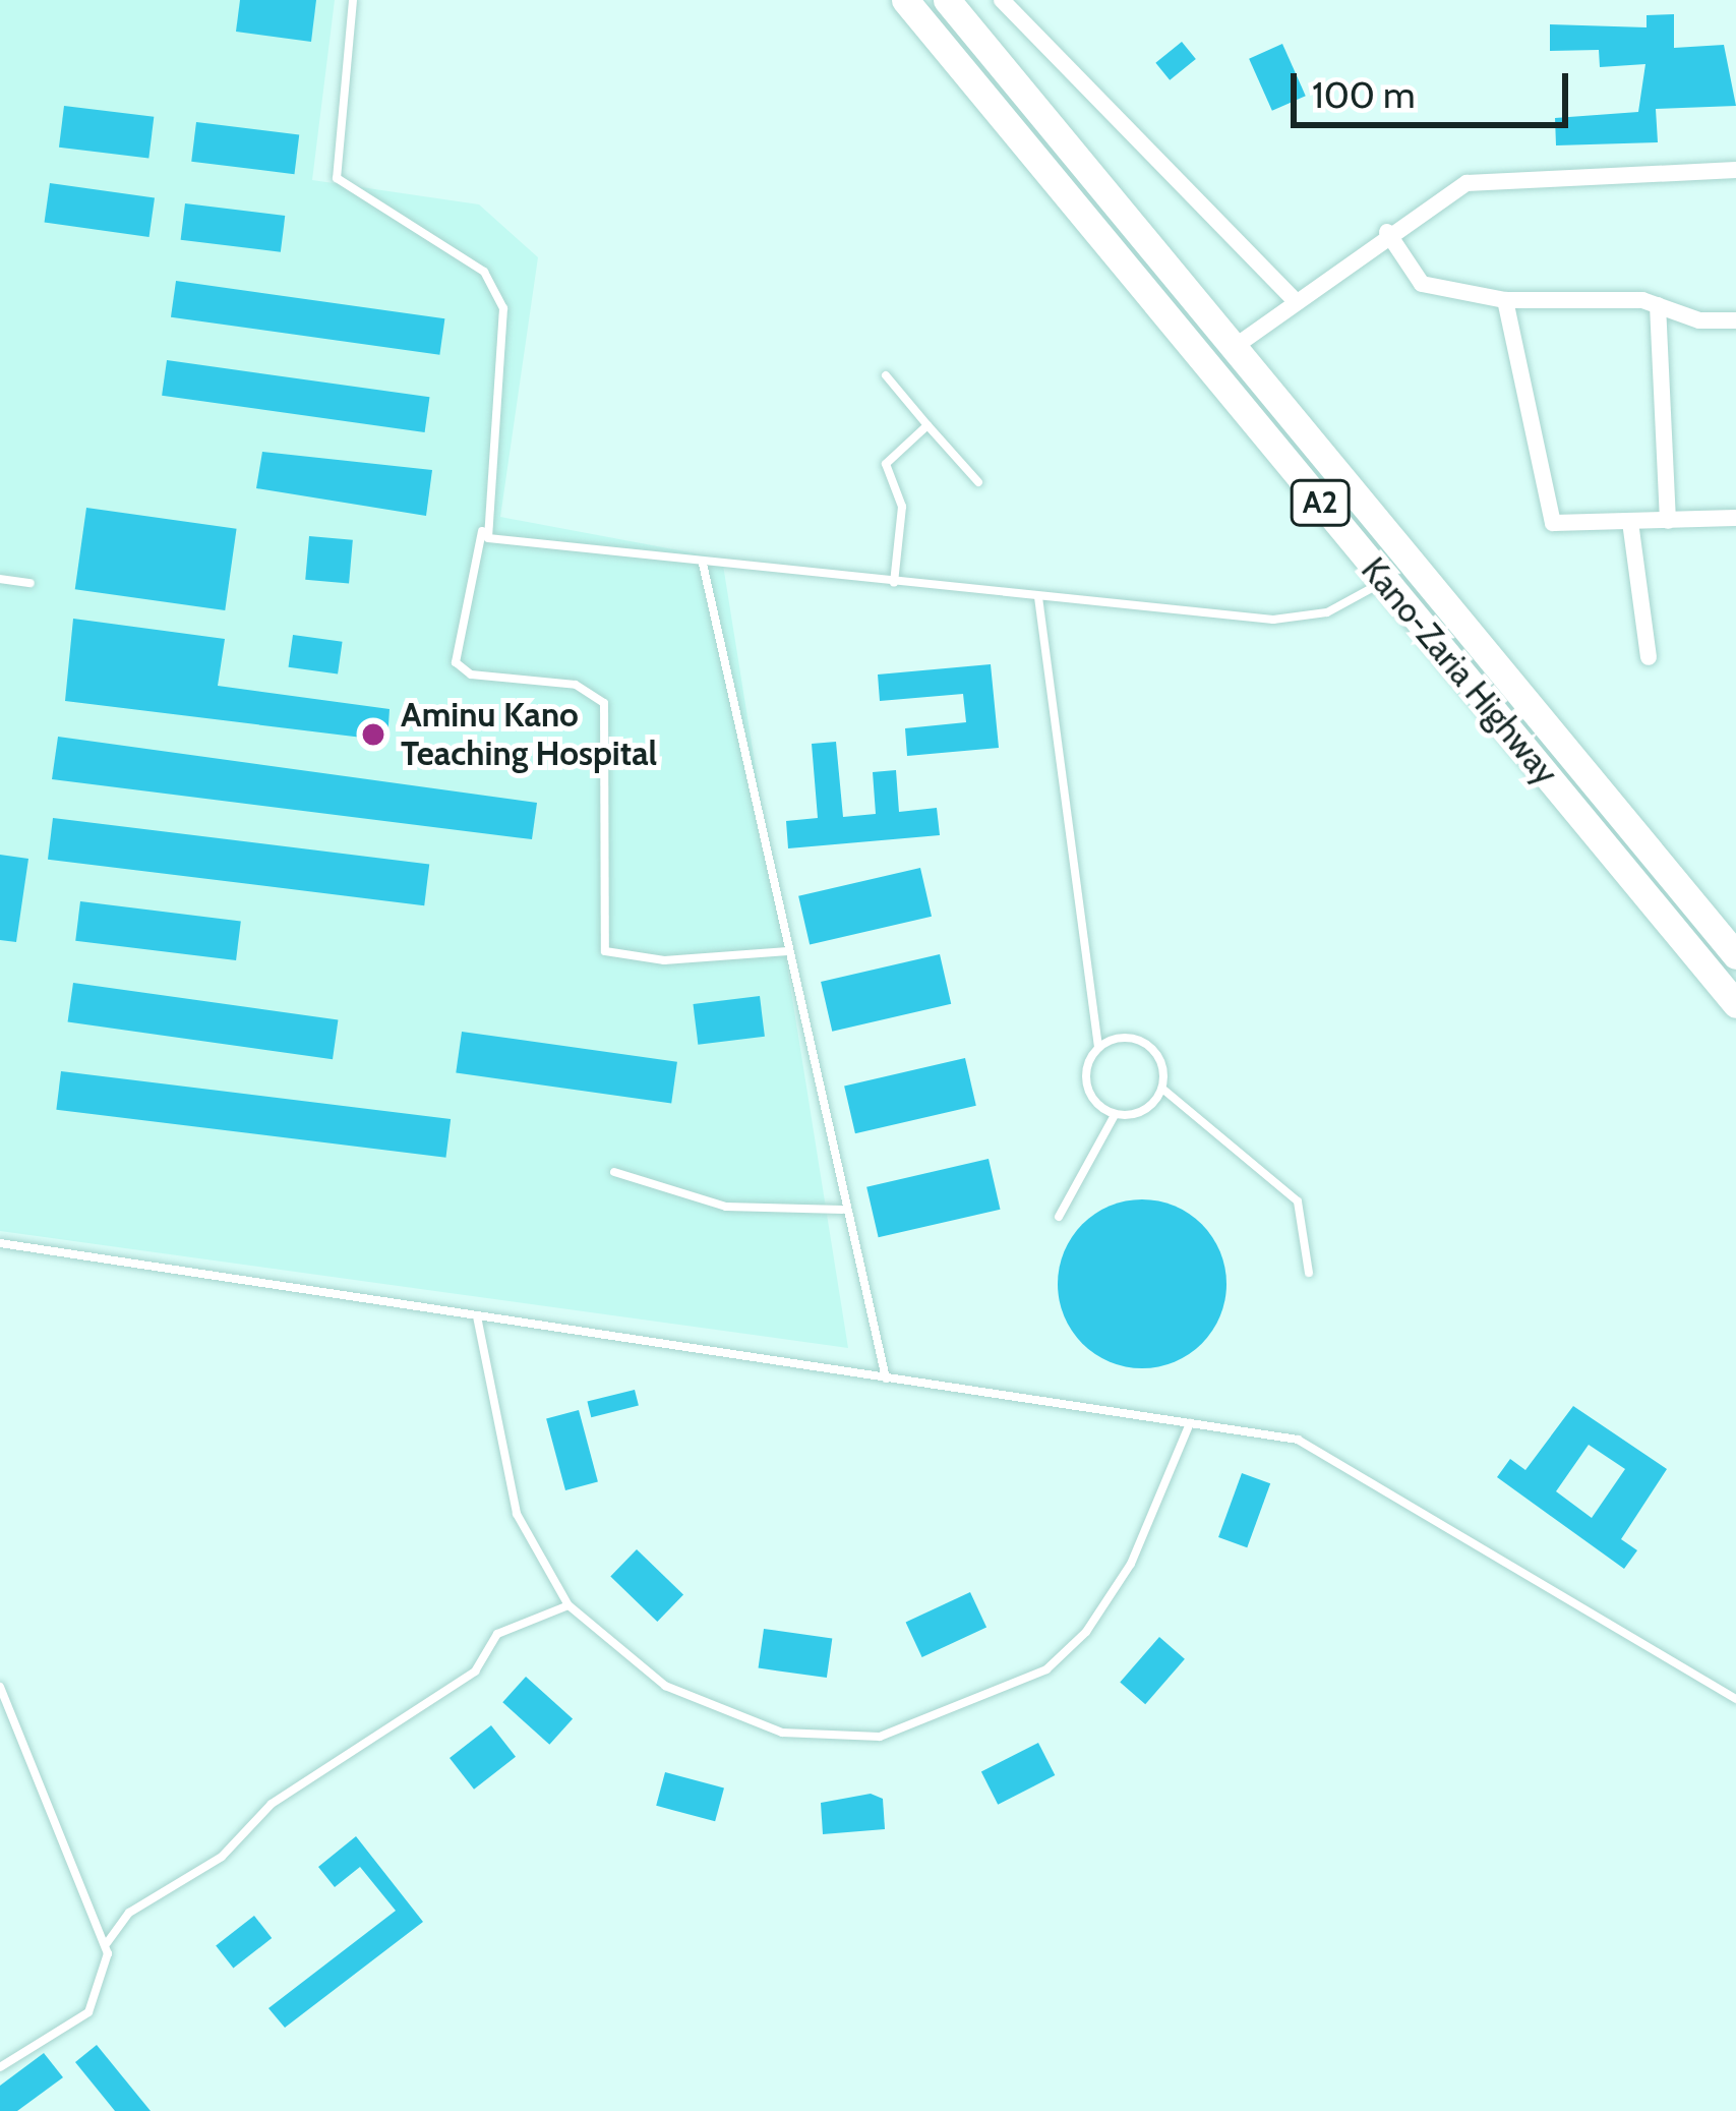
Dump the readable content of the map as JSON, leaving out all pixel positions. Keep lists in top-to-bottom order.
{
  "streets": {
    "highway": ["A2", "Kano-Zaria Highway"]
  },
  "places": ["Aminu Kano Teaching Hospital"],
  "scale_bar": "100 m"
}
